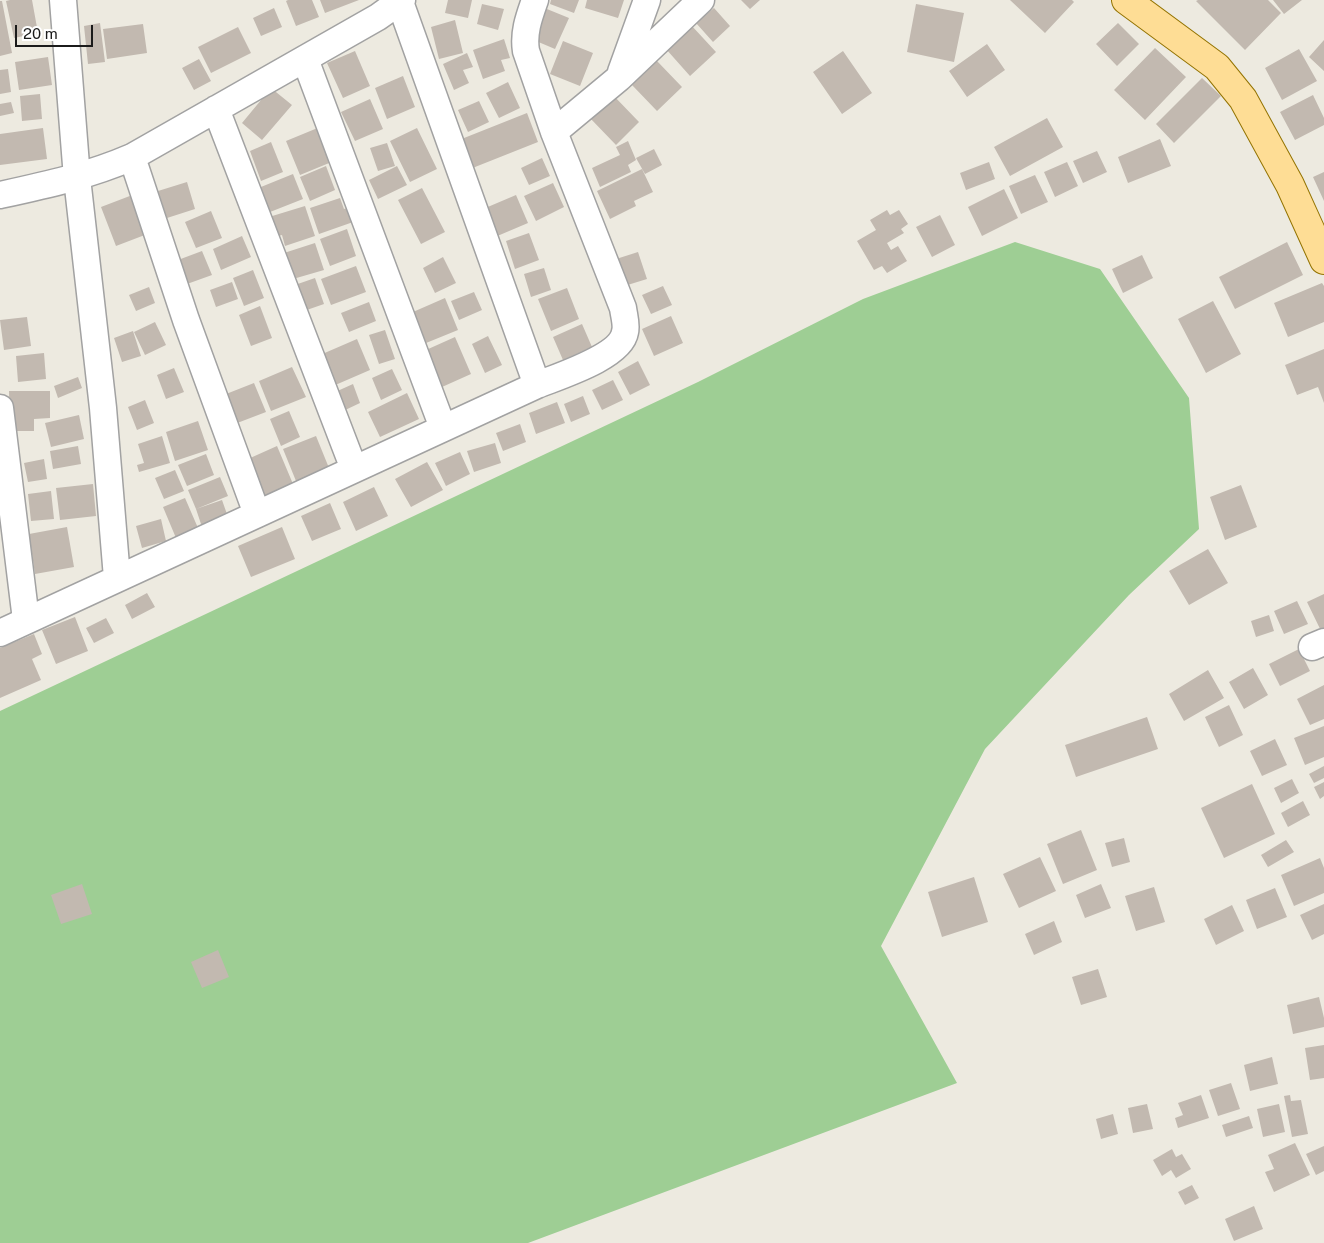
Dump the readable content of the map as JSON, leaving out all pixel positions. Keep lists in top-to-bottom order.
{
  "scale_bar": "20 m"
}
